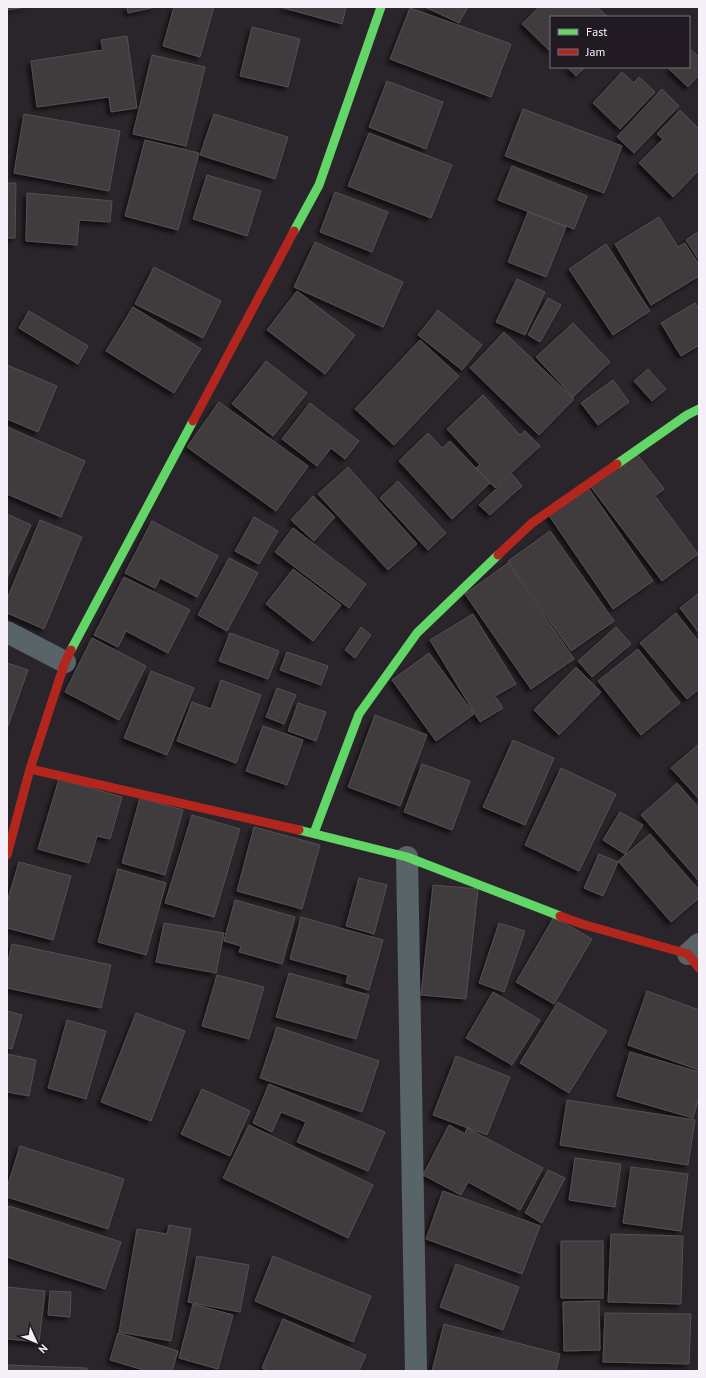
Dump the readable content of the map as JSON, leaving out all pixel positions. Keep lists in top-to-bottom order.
{
  "legend": ["Fast", "Jam"],
  "north": "bottom right"
}
